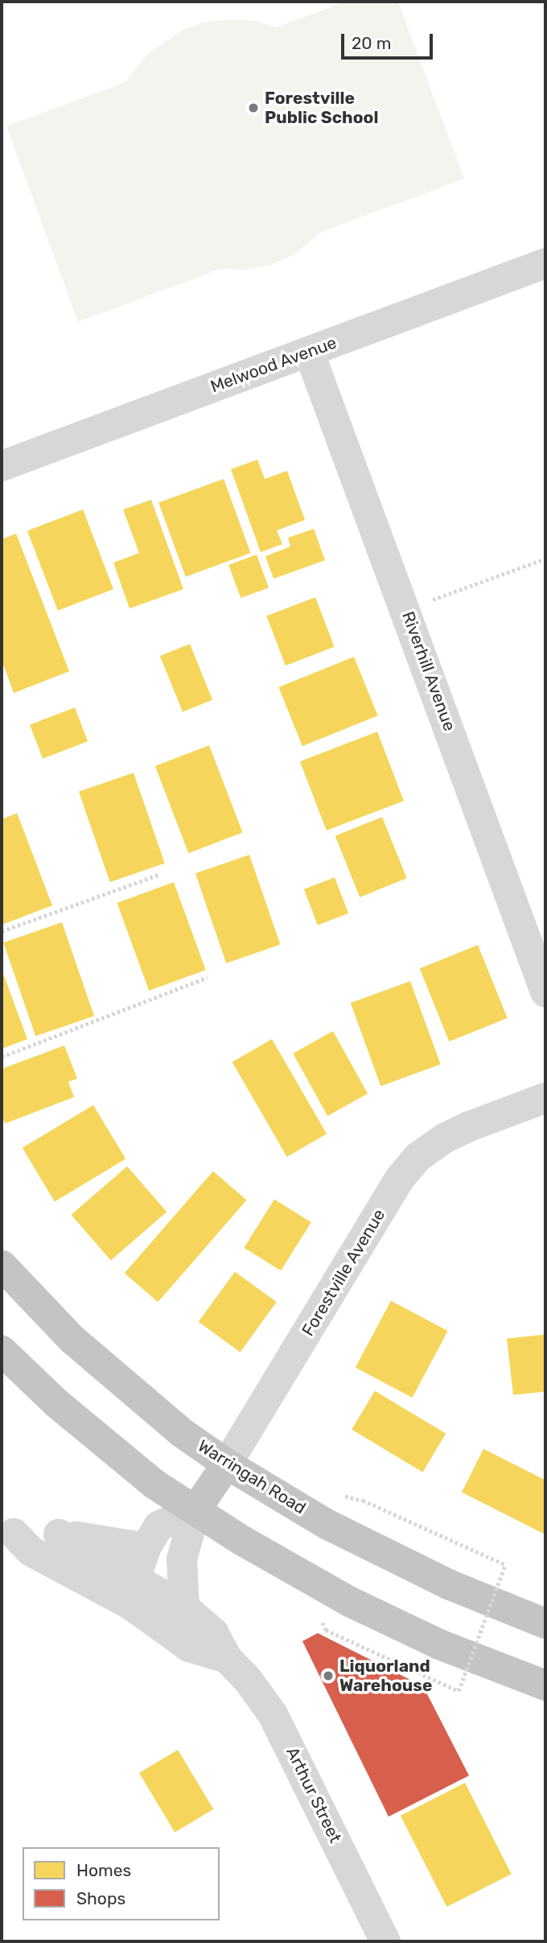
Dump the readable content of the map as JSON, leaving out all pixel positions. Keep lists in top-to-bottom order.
{
  "streets": {
    "highway": ["Forestville Avenue", "Warringah Road"],
    "street": ["Melwood Avenue", "Riverhill Avenue", "Arthur Street"]
  },
  "crossings": [
    ["Melwood Avenue", "Riverhill Avenue"],
    ["Forestville Avenue", "Warringah Road"]
  ],
  "places": ["Forestville Public School", "Liquorland Warehouse"],
  "legend": ["Homes", "Shops"],
  "scale_bar": "20 m"
}
